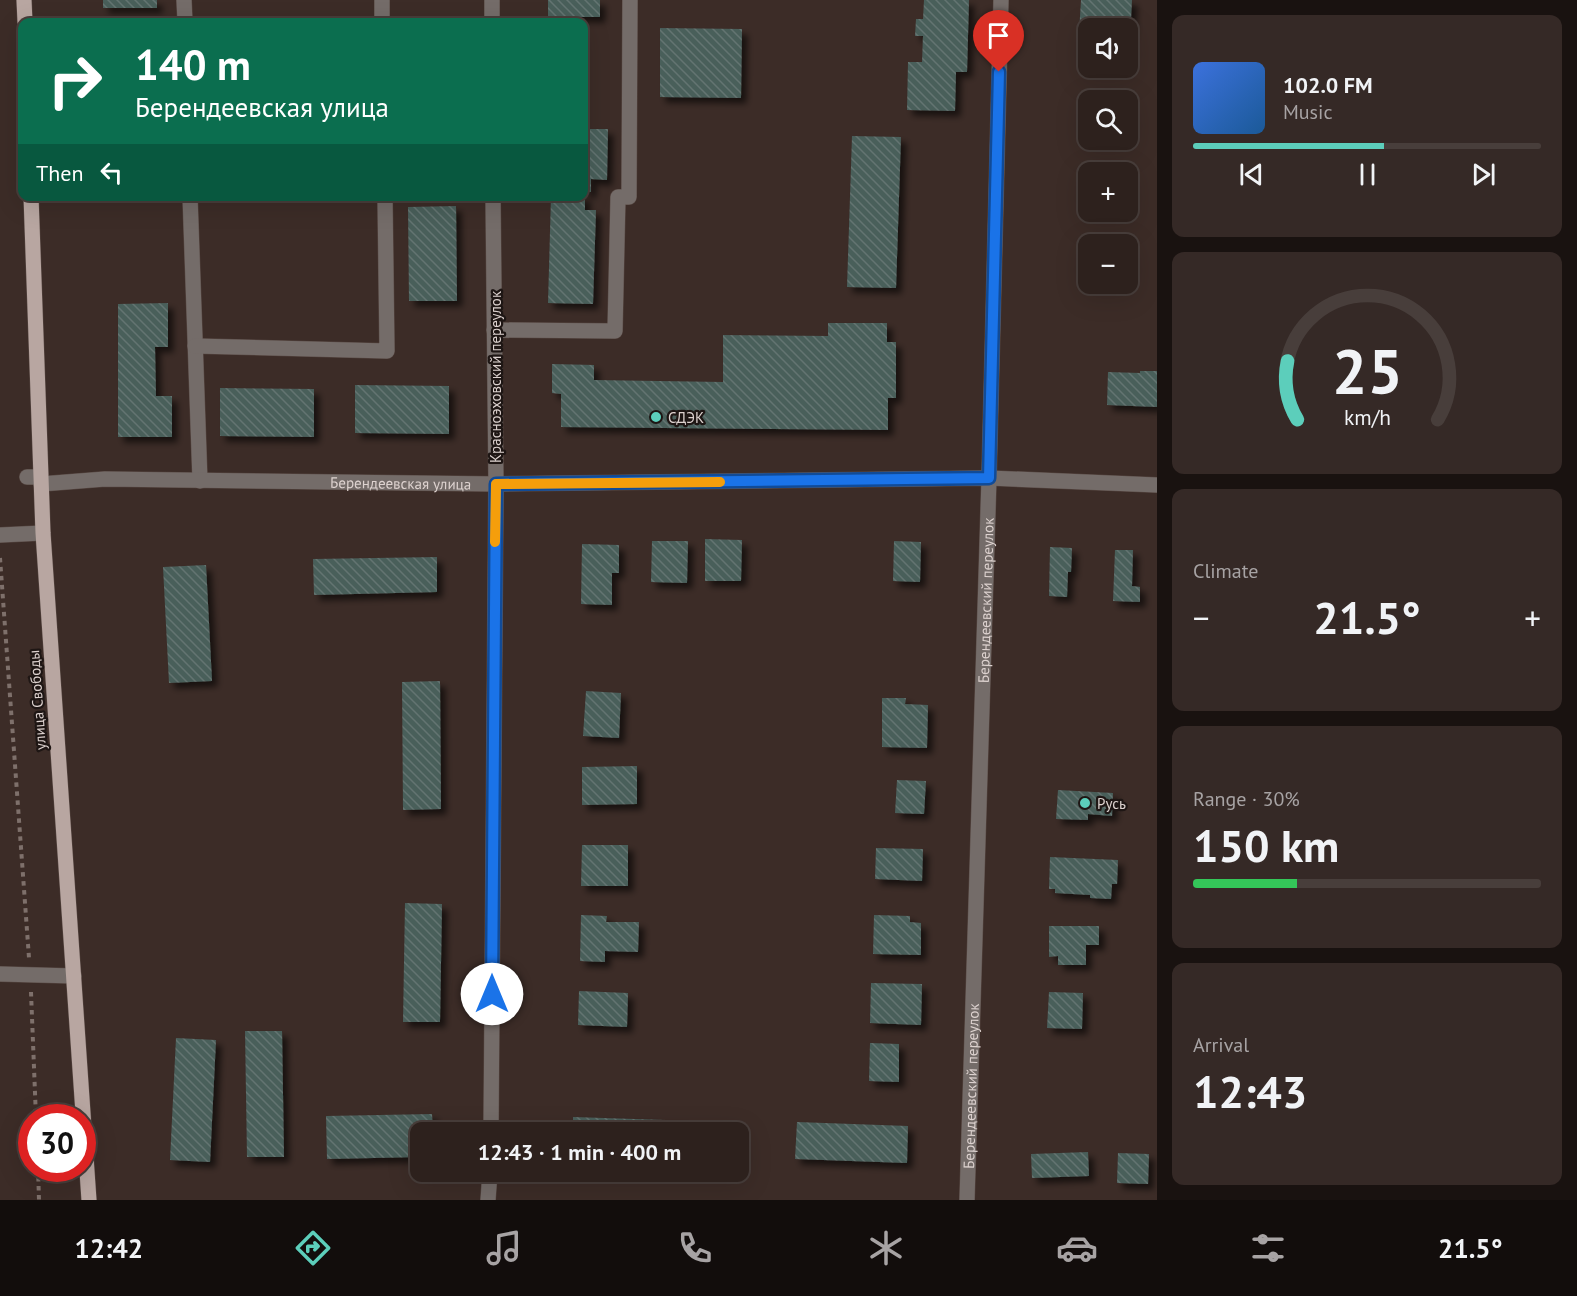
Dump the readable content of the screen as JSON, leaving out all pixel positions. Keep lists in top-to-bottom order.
{
  "streets": {
    "main road": ["улица Свободы"],
    "street": ["Красноэховский переулок", "Берендеевская улица", "Берендеевский переулок"]
  },
  "crossings": [
    ["Красноэховский переулок", "Берендеевская улица"],
    ["Берендеевская улица", "Берендеевский переулок"],
    ["Берендеевская улица", "улица Свободы"]
  ],
  "places": ["СДЭК", "Русь"],
  "page": {
    "map_buttons": ["+", "−"],
    "turn": ["140 m", "Берендеевская улица"],
    "song": ["102.0 FM", "Music"],
    "then": "Then",
    "tile": [
      "Climate",
      ["Range · 30%", "150 km"],
      ["Arrival", "12:43"]
    ],
    "heat": ["−", "21.5°", "+"],
    "limit": "30",
    "trip": "12:43 · 1 min · 400 m",
    "tabs": ["12:42", "21.5°"],
    "gauge": ["25", "km/h"]
  }
}
